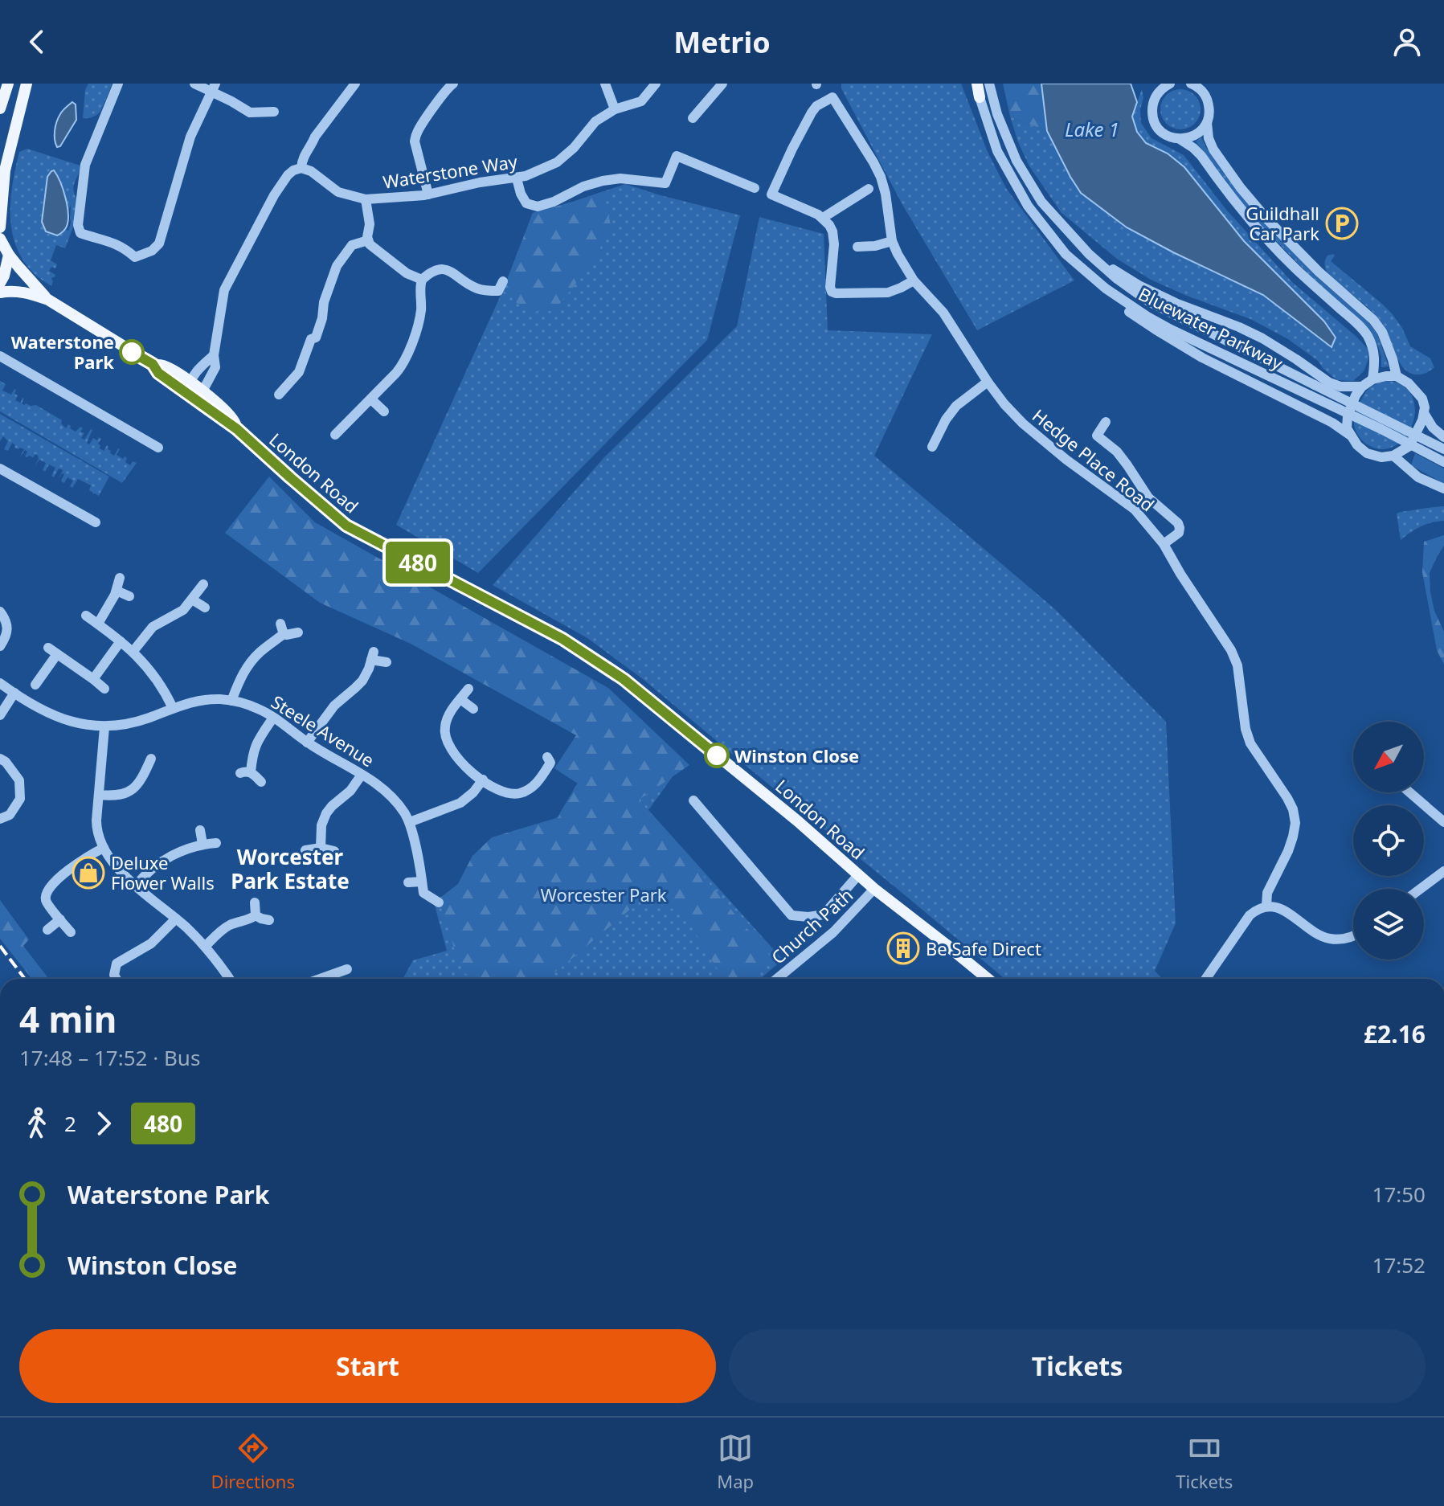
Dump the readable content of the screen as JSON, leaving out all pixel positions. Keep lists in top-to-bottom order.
{
  "streets": {
    "main road": ["London Road"],
    "street": [
      "Waterstone Way",
      "Bluewater Parkway",
      "Hedge Place Road",
      "Steele Avenue",
      "Church Path"
    ]
  },
  "crossings": [
    ["London Road", "Church Path"]
  ],
  "districts": ["Worcester Park Estate"],
  "water": ["Lake 1"],
  "parks": ["Worcester Park"],
  "places": {
    "parking": ["Guildhall Car Park"],
    "other": ["Waterstone Park", "Winston Close"],
    "shop": ["Deluxe Flower Walls"],
    "building": ["Be Safe Direct"]
  },
  "lines": ["bus line 480"],
  "north": "bottom left",
  "page": {
    "header": "Metrio",
    "on_map": "480",
    "heading": ["4 min", "17:48 – 17:52 · Bus", "£2.16"],
    "legs": ["2", "480"],
    "list": [
      {
        "name": "Waterstone Park",
        "value": "17:50"
      },
      {
        "name": "Winston Close",
        "value": "17:52"
      }
    ],
    "buttons": ["Start", "Tickets"],
    "tabs": ["Directions", "Map", "Tickets"]
  }
}
